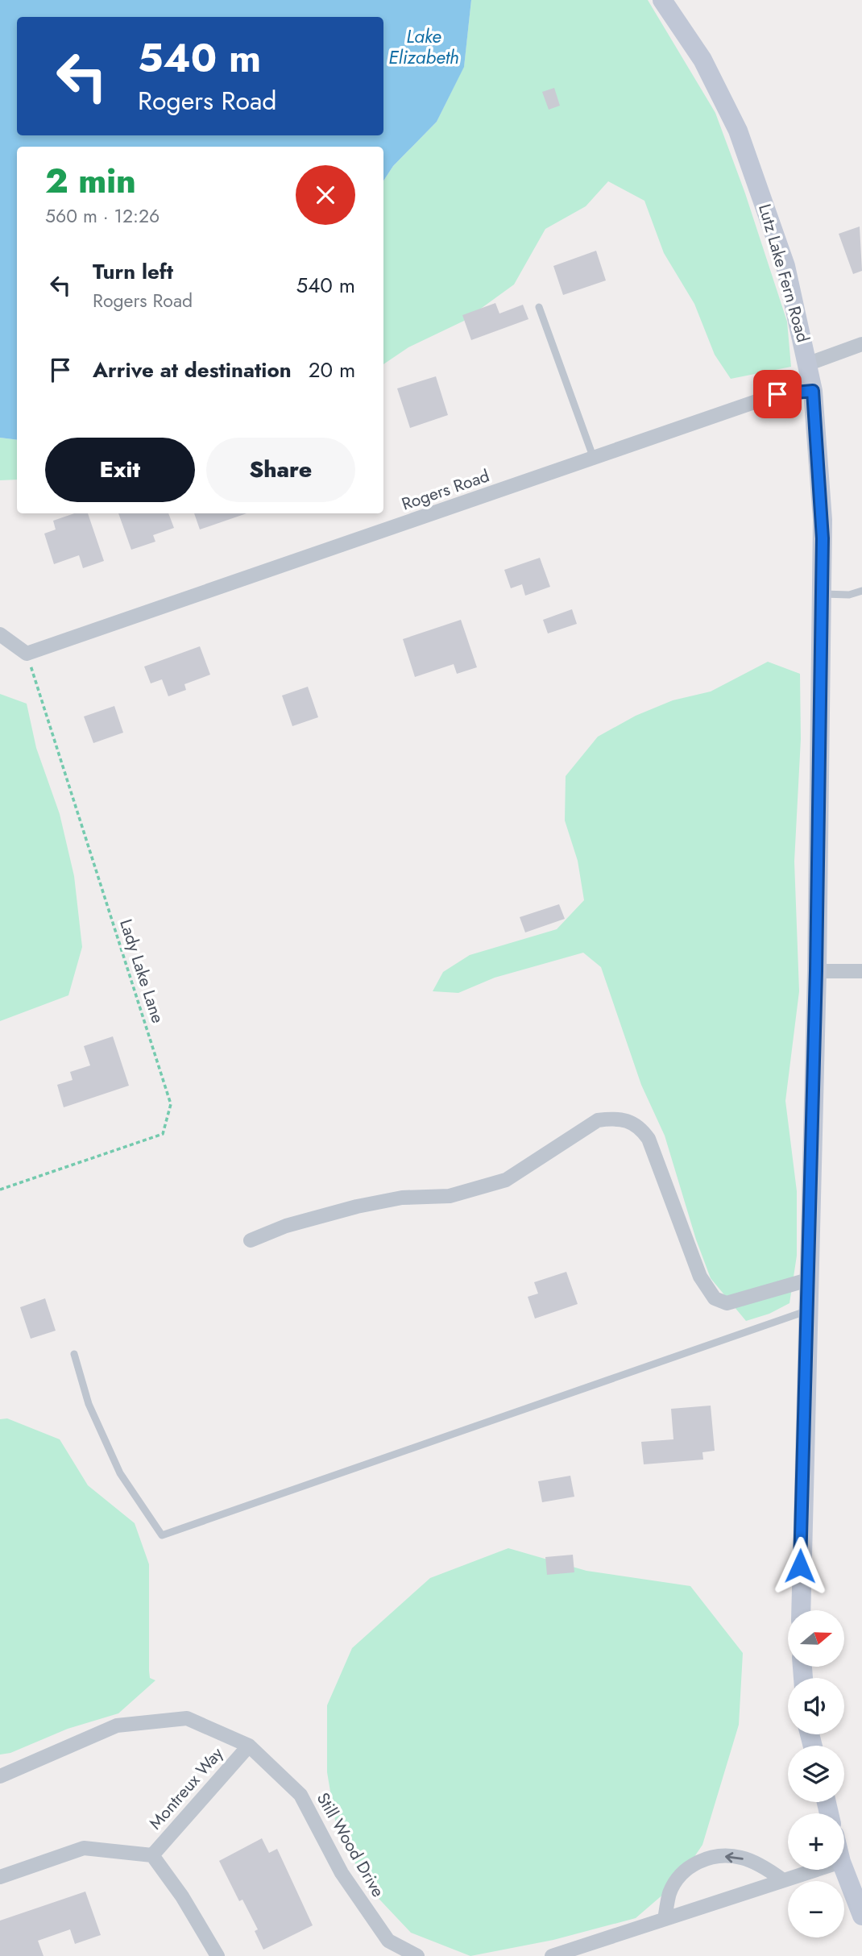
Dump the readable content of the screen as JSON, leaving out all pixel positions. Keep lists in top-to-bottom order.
{
  "streets": {
    "main road": ["Lutz Lake Fern Road"],
    "street": ["Rogers Road", "Montreux Way", "Still Wood Drive"],
    "path": ["Lady Lake Lane"]
  },
  "crossings": [
    ["Lutz Lake Fern Road", "Rogers Road"],
    ["Rogers Road", "Lady Lake Lane"],
    ["Montreux Way", "Still Wood Drive"]
  ],
  "water": ["Lake Elizabeth"],
  "north": "right",
  "page": {
    "turn": ["540 m", "Rogers Road"],
    "heading": ["2 min", "560 m · 12:26"],
    "list": [
      {
        "name": "Turn left",
        "note": "Rogers Road",
        "value": "540 m"
      },
      {
        "name": "Arrive at destination",
        "value": "20 m"
      }
    ],
    "buttons": ["Exit", "Share"],
    "map_buttons": ["+", "−"]
  }
}
